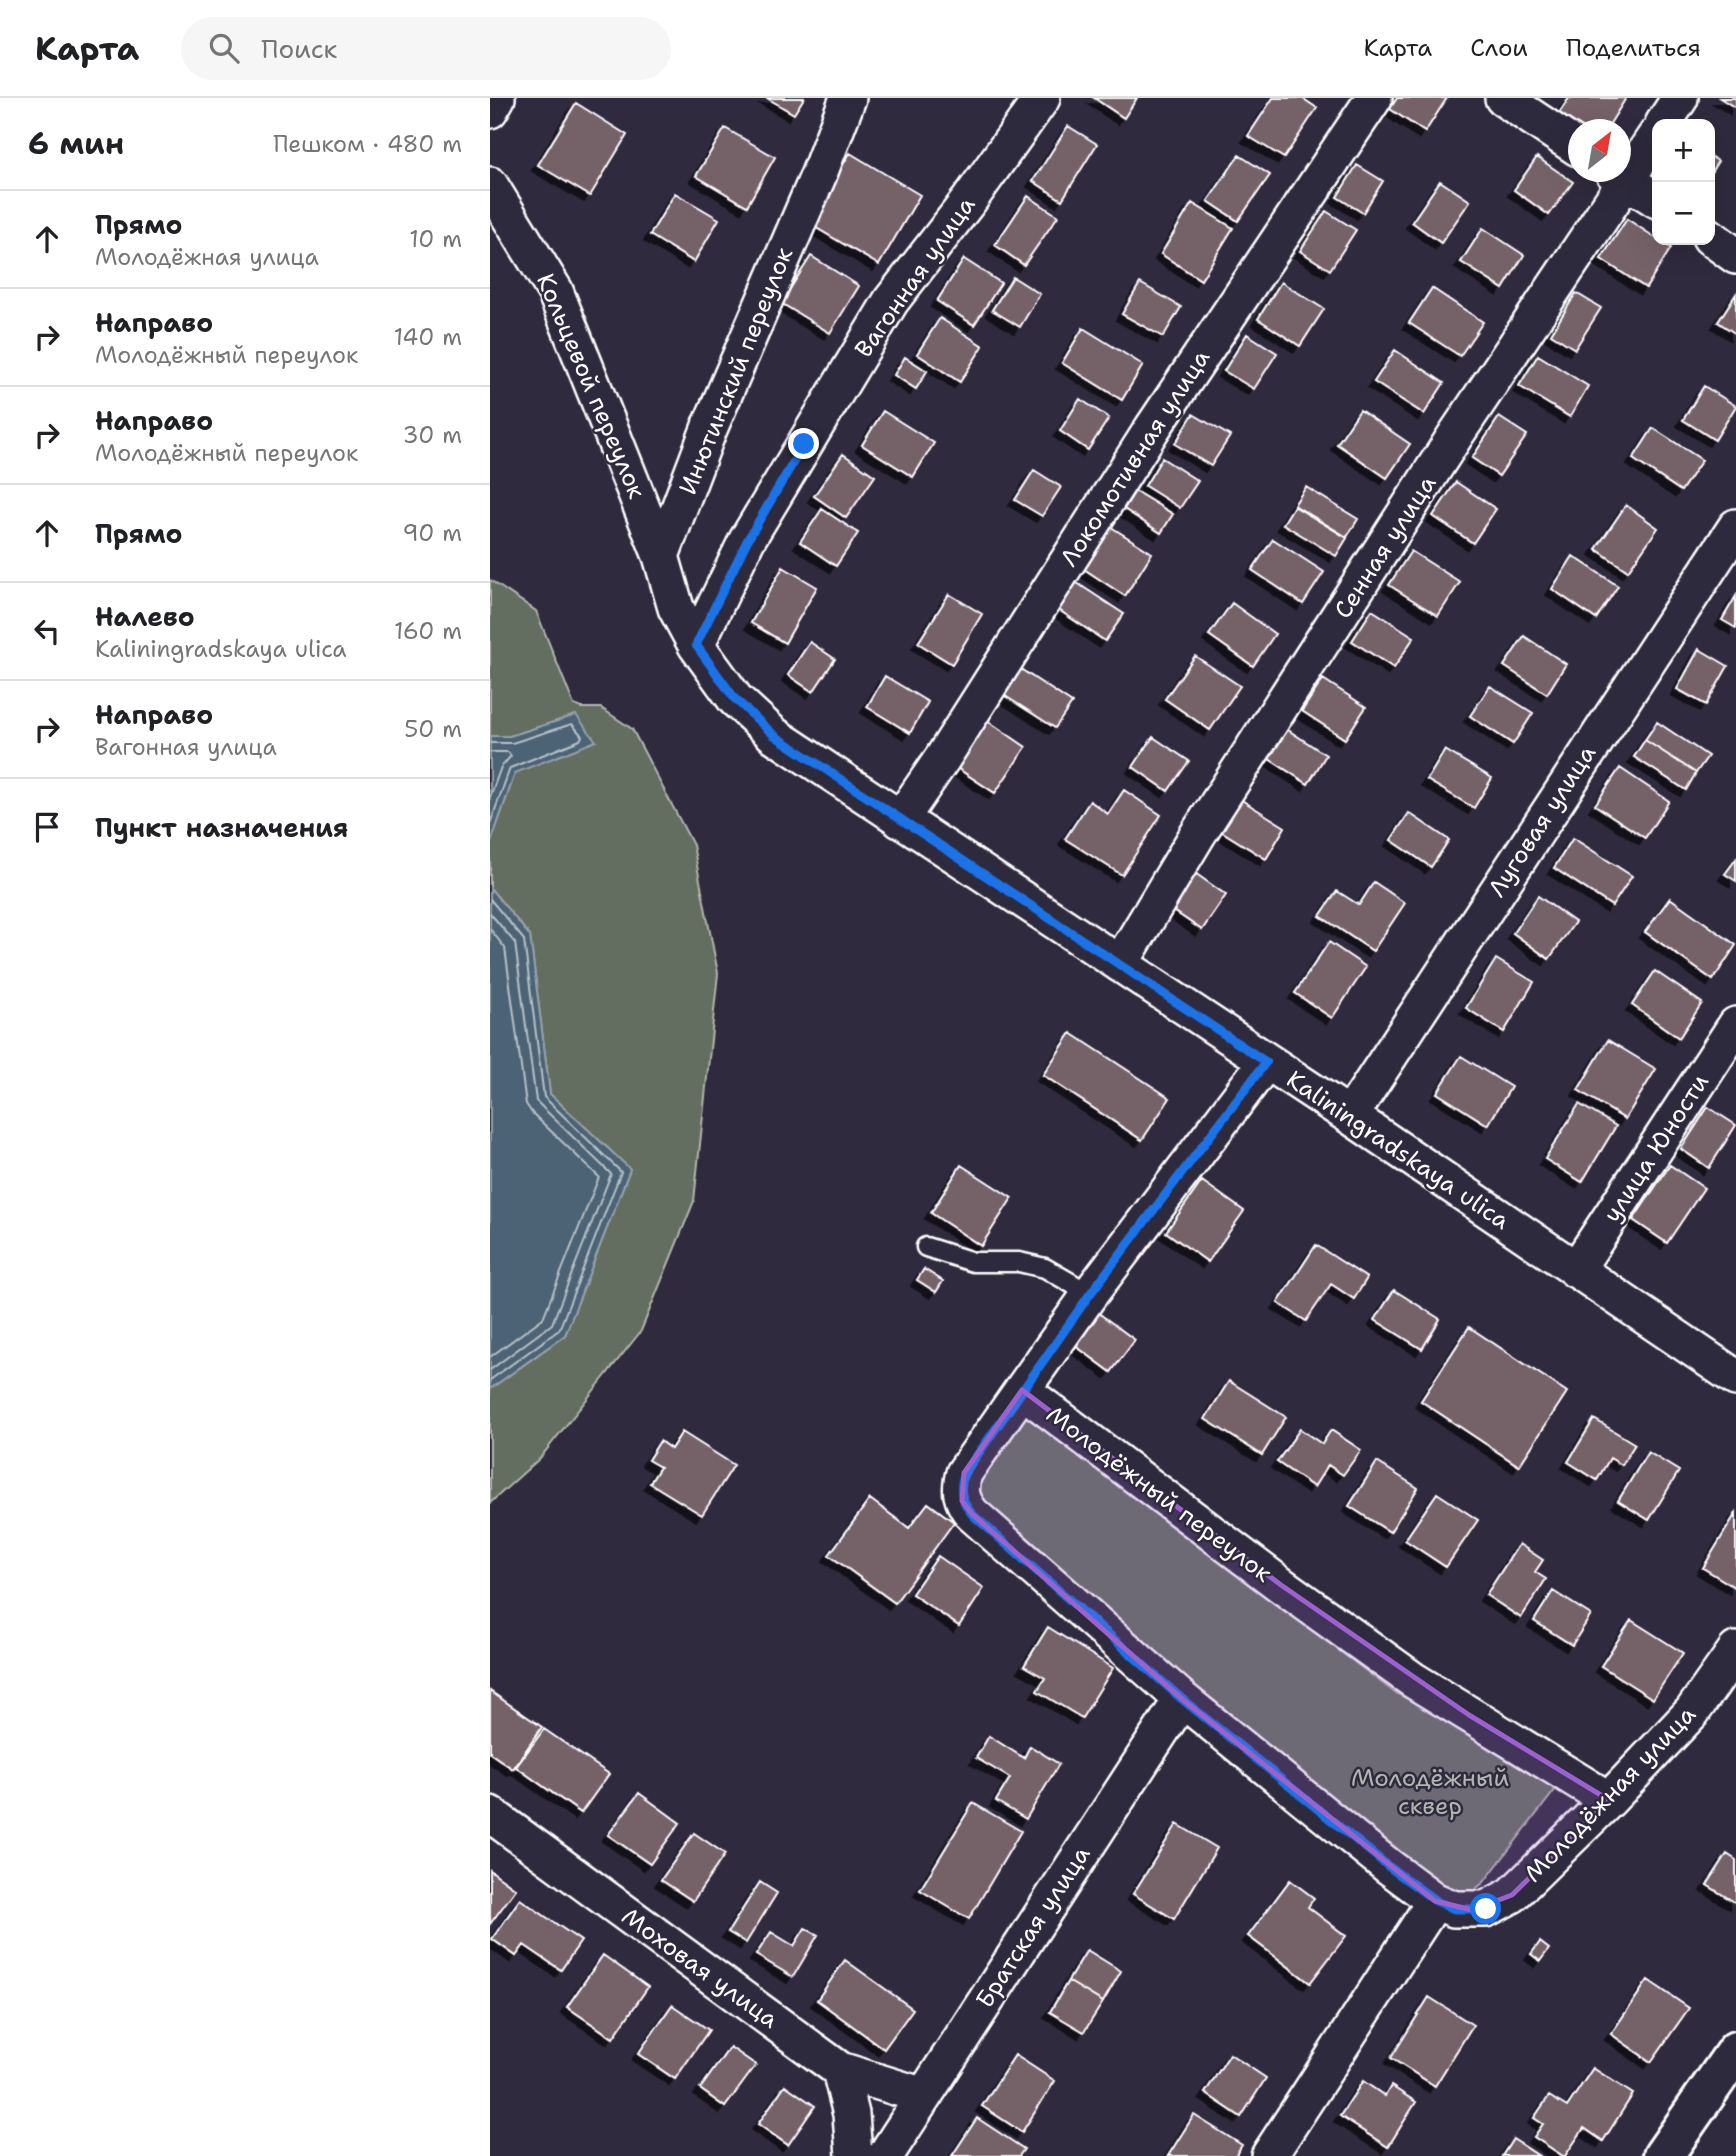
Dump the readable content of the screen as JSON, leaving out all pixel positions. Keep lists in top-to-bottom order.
{
  "streets": {
    "street": [
      "Вагонная улица",
      "Инютинский переулок",
      "Кольцевой переулок",
      "Локомотивная улица",
      "Сенная улица",
      "Луговая улица",
      "улица Юности",
      "Kaliningradskaya ulica",
      "Молодёжный переулок",
      "Молодёжная улица",
      "Братская улица",
      "Моховая улица"
    ]
  },
  "crossings": [
    ["Вагонная улица", "Kaliningradskaya ulica"],
    ["Инютинский переулок", "Кольцевой переулок"],
    ["Локомотивная улица", "Kaliningradskaya ulica"],
    ["Сенная улица", "Kaliningradskaya ulica"],
    ["Луговая улица", "Kaliningradskaya ulica"],
    ["улица Юности", "Kaliningradskaya ulica"],
    ["Молодёжный переулок", "Молодёжная улица"],
    ["Молодёжный переулок", "Братская улица"],
    ["Братская улица", "Моховая улица"]
  ],
  "parks": ["Молодёжный сквер"],
  "north": "top right",
  "page": {
    "header": "Карта",
    "search": "Поиск",
    "nav": ["Карта", "Слои", "Поделиться"],
    "heading": ["6 мин", "Пешком · 480 m"],
    "map_buttons": ["+", "−"],
    "list": [
      ["Прямо", "Молодёжная улица", "10 m"],
      ["Направо", "Молодёжный переулок", "140 m"],
      ["Направо", "Молодёжный переулок", "30 m"],
      ["Прямо", "90 m"],
      ["Налево", "Kaliningradskaya ulica", "160 m"],
      ["Направо", "Вагонная улица", "50 m"],
      "Пункт назначения"
    ]
  }
}
